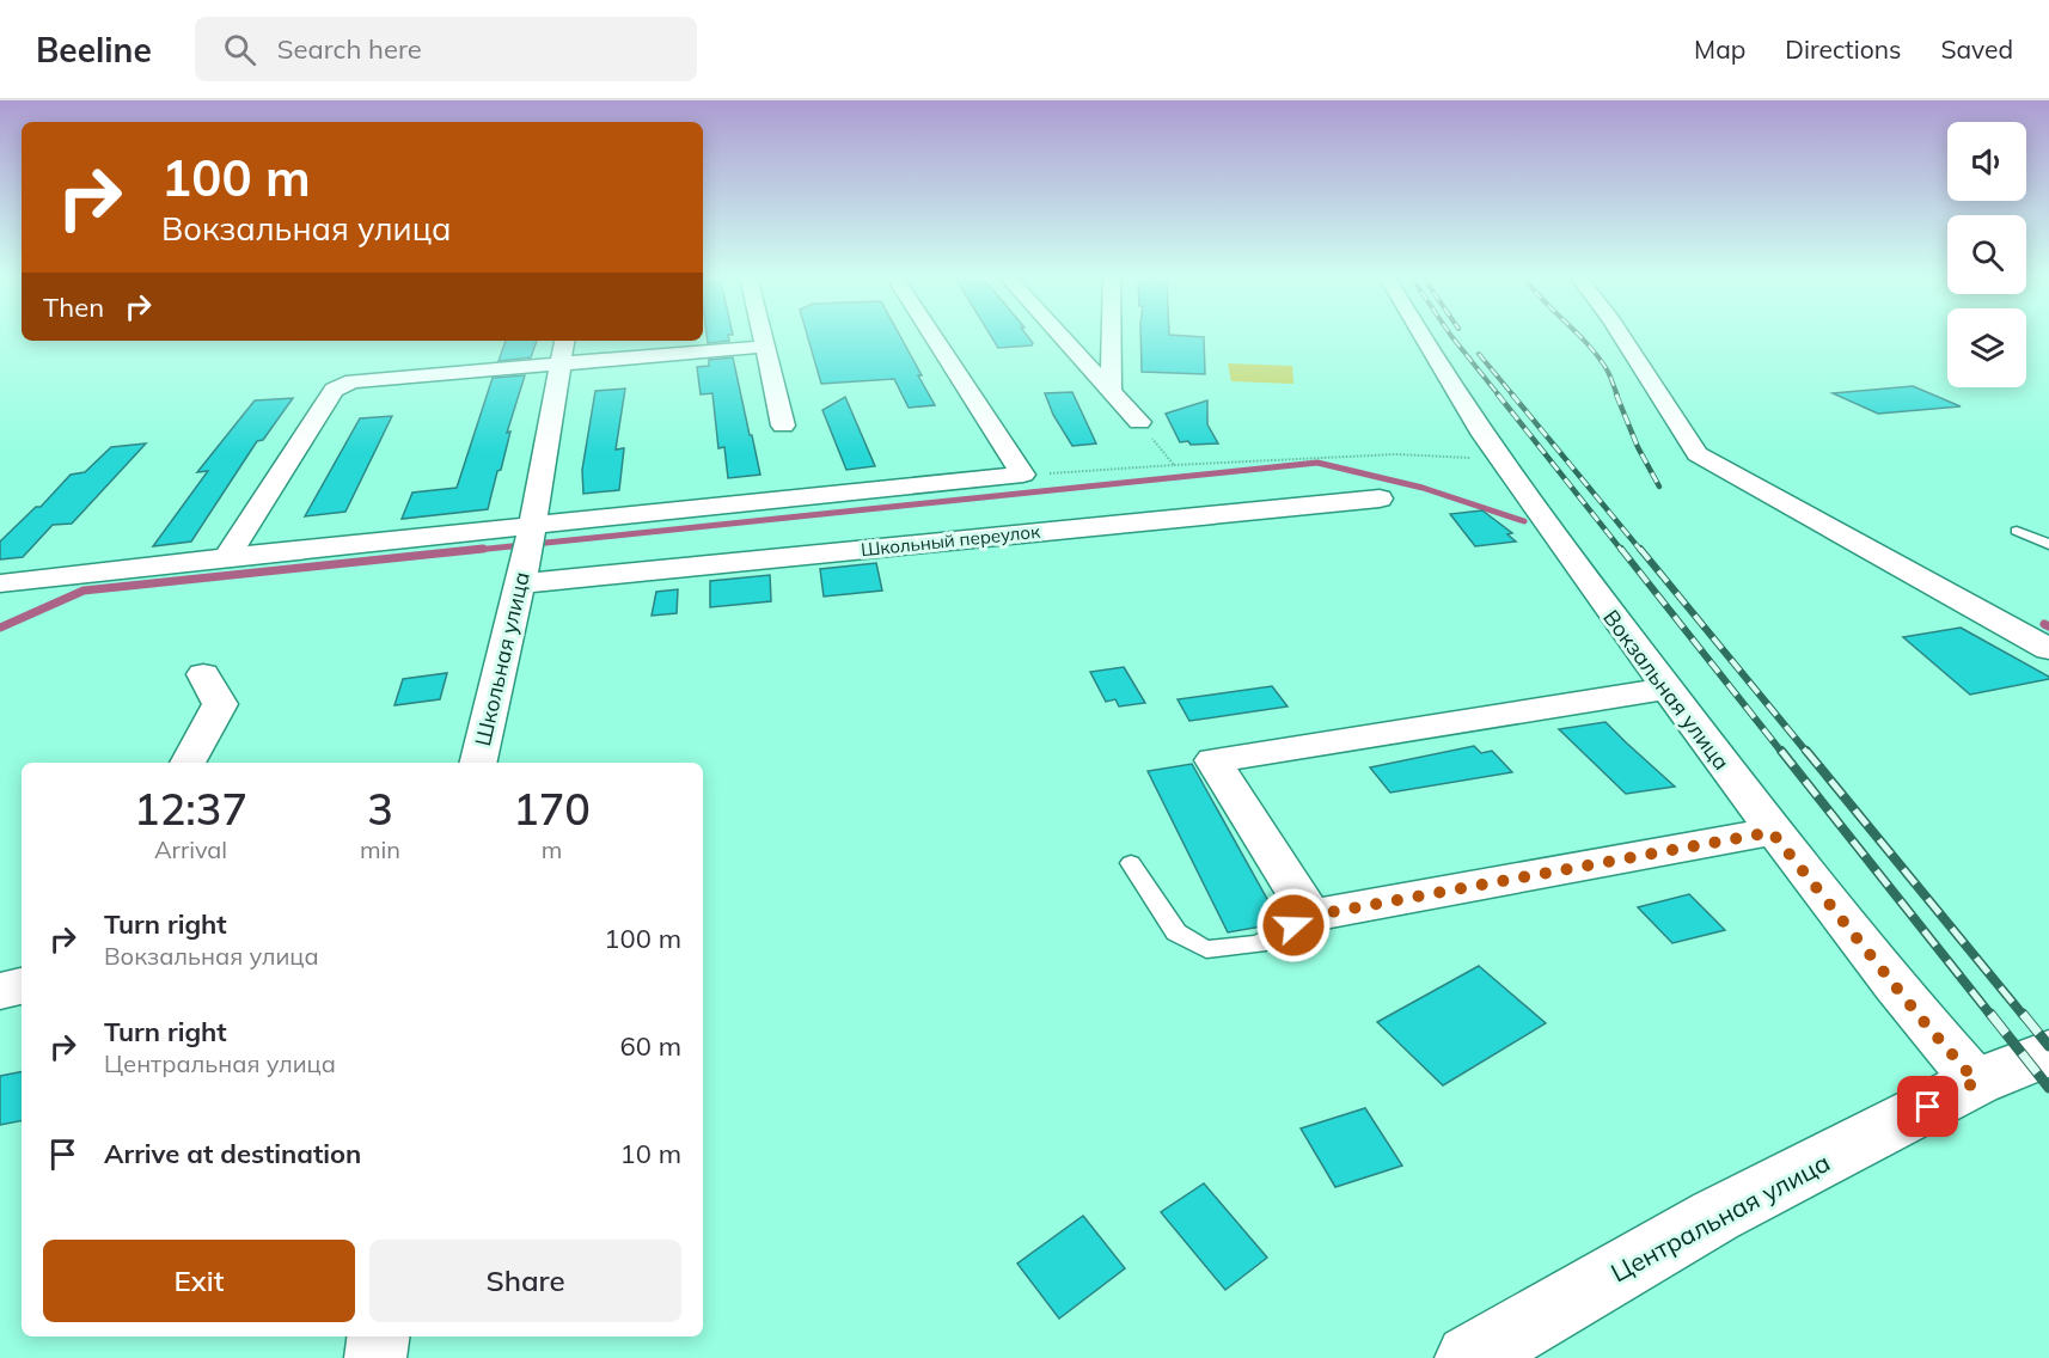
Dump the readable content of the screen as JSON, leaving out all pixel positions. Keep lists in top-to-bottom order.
{
  "streets": {
    "main road": ["Центральная улица"],
    "street": ["Школьный переулок", "Школьная улица", "Вокзальная улица"]
  },
  "crossings": [
    ["Школьный переулок", "Школьная улица"],
    ["Вокзальная улица", "Центральная улица"]
  ],
  "page": {
    "header": "Beeline",
    "search": "Search here",
    "nav": ["Map", "Directions", "Saved"],
    "turn": ["100 m", "Вокзальная улица"],
    "then": "Then",
    "eta": [
      "12:37",
      "Arrival",
      "3",
      "min",
      "170",
      "m"
    ],
    "list": [
      {
        "name": "Turn right",
        "note": "Вокзальная улица",
        "value": "100 m"
      },
      {
        "name": "Turn right",
        "note": "Центральная улица",
        "value": "60 m"
      },
      {
        "name": "Arrive at destination",
        "value": "10 m"
      }
    ],
    "buttons": ["Exit", "Share"]
  }
}
